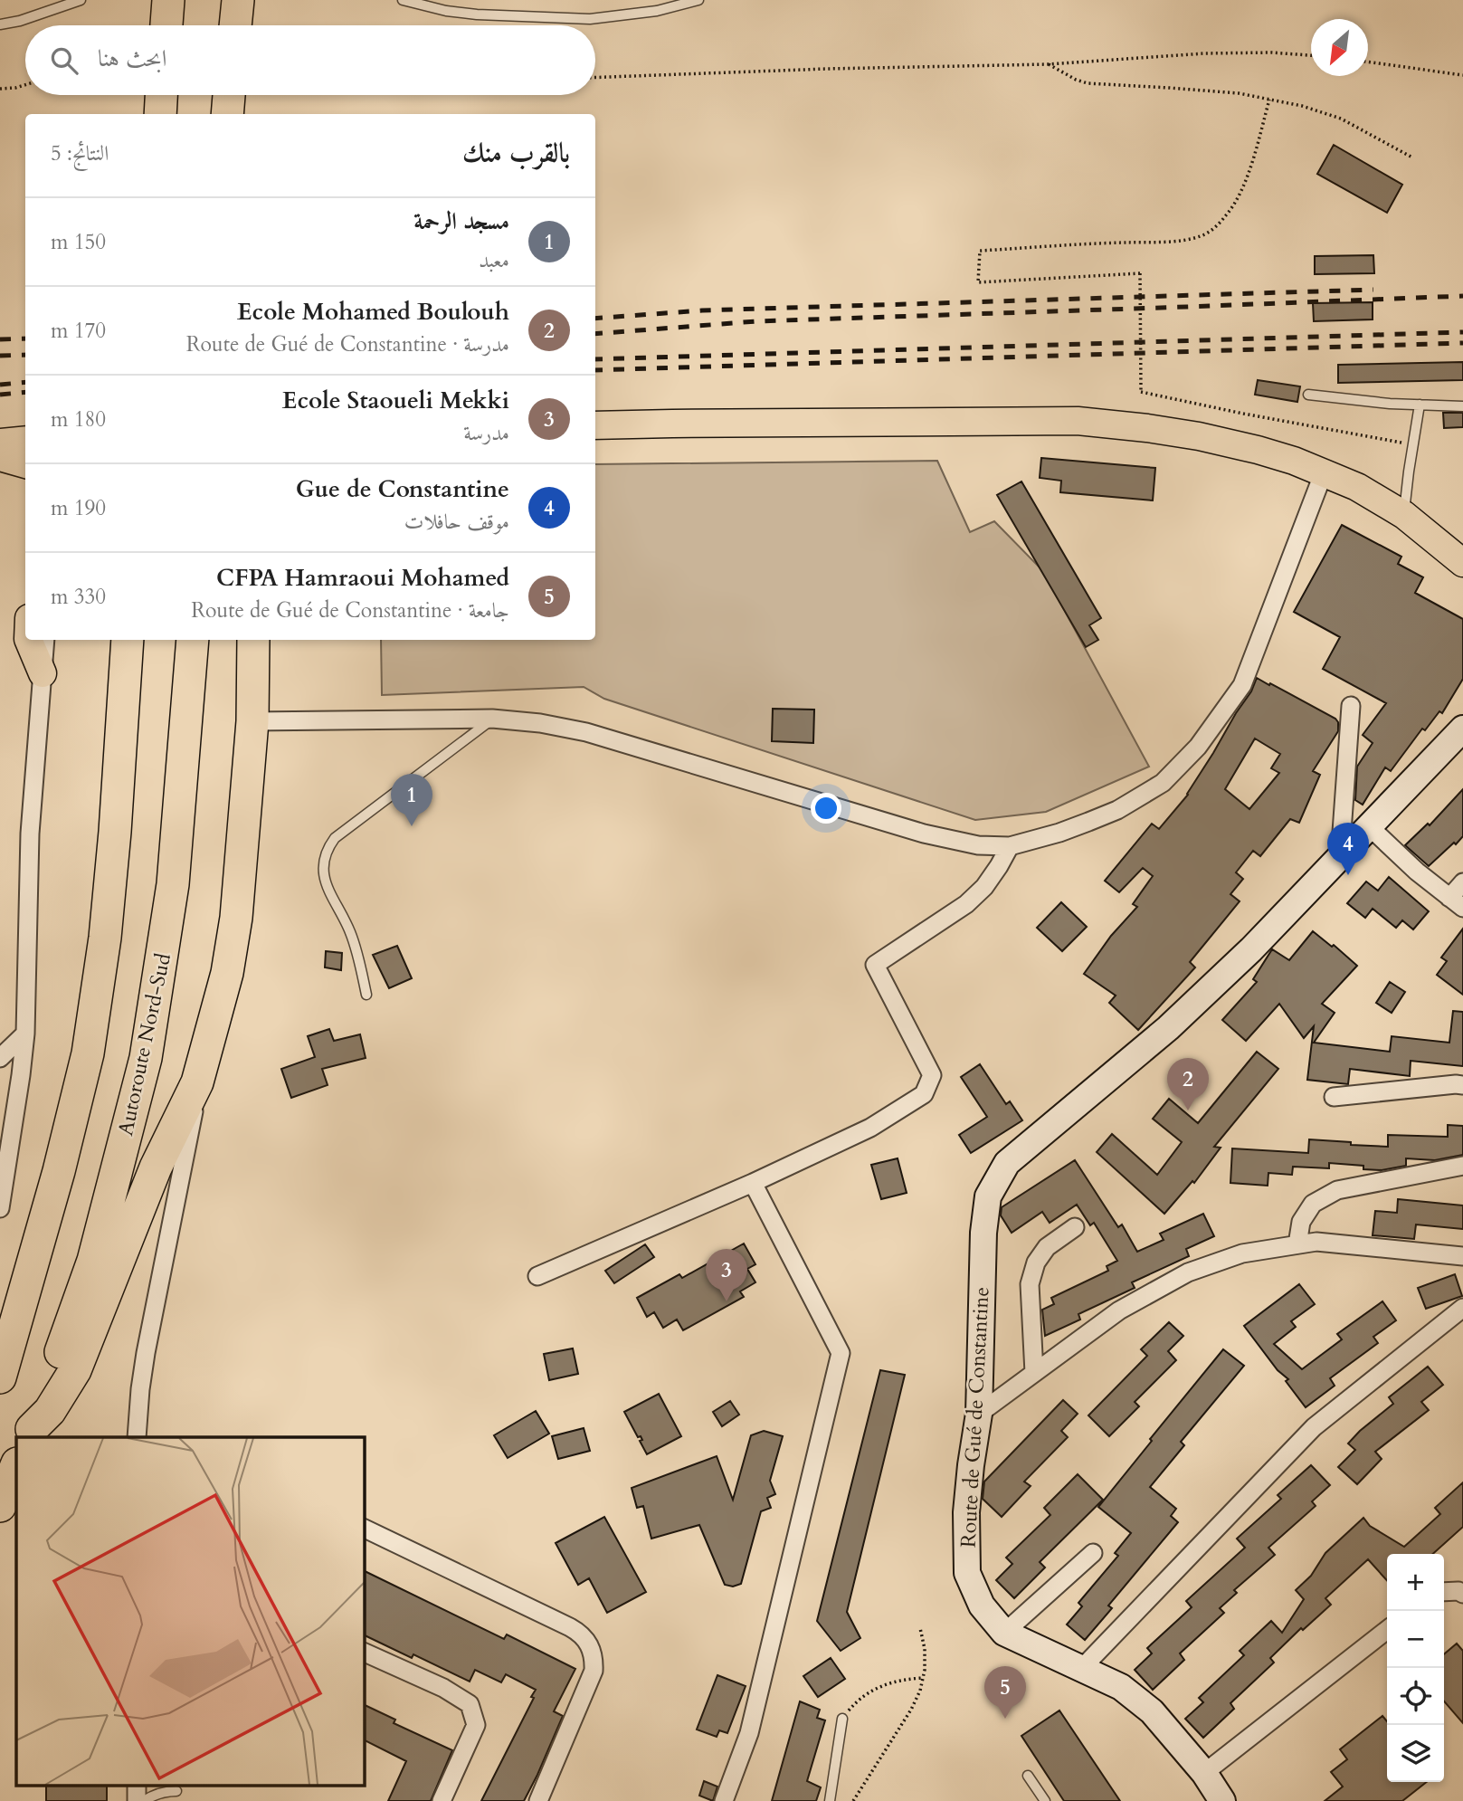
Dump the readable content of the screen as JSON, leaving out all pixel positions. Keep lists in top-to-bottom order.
{
  "streets": {
    "highway": ["Autoroute Nord-Sud"],
    "main road": ["Route de Gué de Constantine"]
  },
  "north": "bottom left",
  "page": {
    "search": "ابحث هنا",
    "heading": ["بالقرب منك", "النتائج: 5"],
    "list": [
      {
        "mark": "1",
        "name": "مسجد الرحمة",
        "note": "معبد",
        "value": "150 m"
      },
      {
        "mark": "2",
        "name": "Ecole Mohamed Boulouh",
        "note": "مدرسة · Route de Gué de Constantine",
        "value": "170 m"
      },
      {
        "mark": "3",
        "name": "Ecole Staoueli Mekki",
        "note": "مدرسة",
        "value": "180 m"
      },
      {
        "mark": "4",
        "name": "Gue de Constantine",
        "note": "موقف حافلات",
        "value": "190 m"
      },
      {
        "mark": "5",
        "name": "CFPA Hamraoui Mohamed",
        "note": "جامعة · Route de Gué de Constantine",
        "value": "330 m"
      }
    ],
    "pins": [
      "1",
      "4",
      "2",
      "3",
      "5"
    ],
    "map_buttons": ["+", "−"]
  }
}
